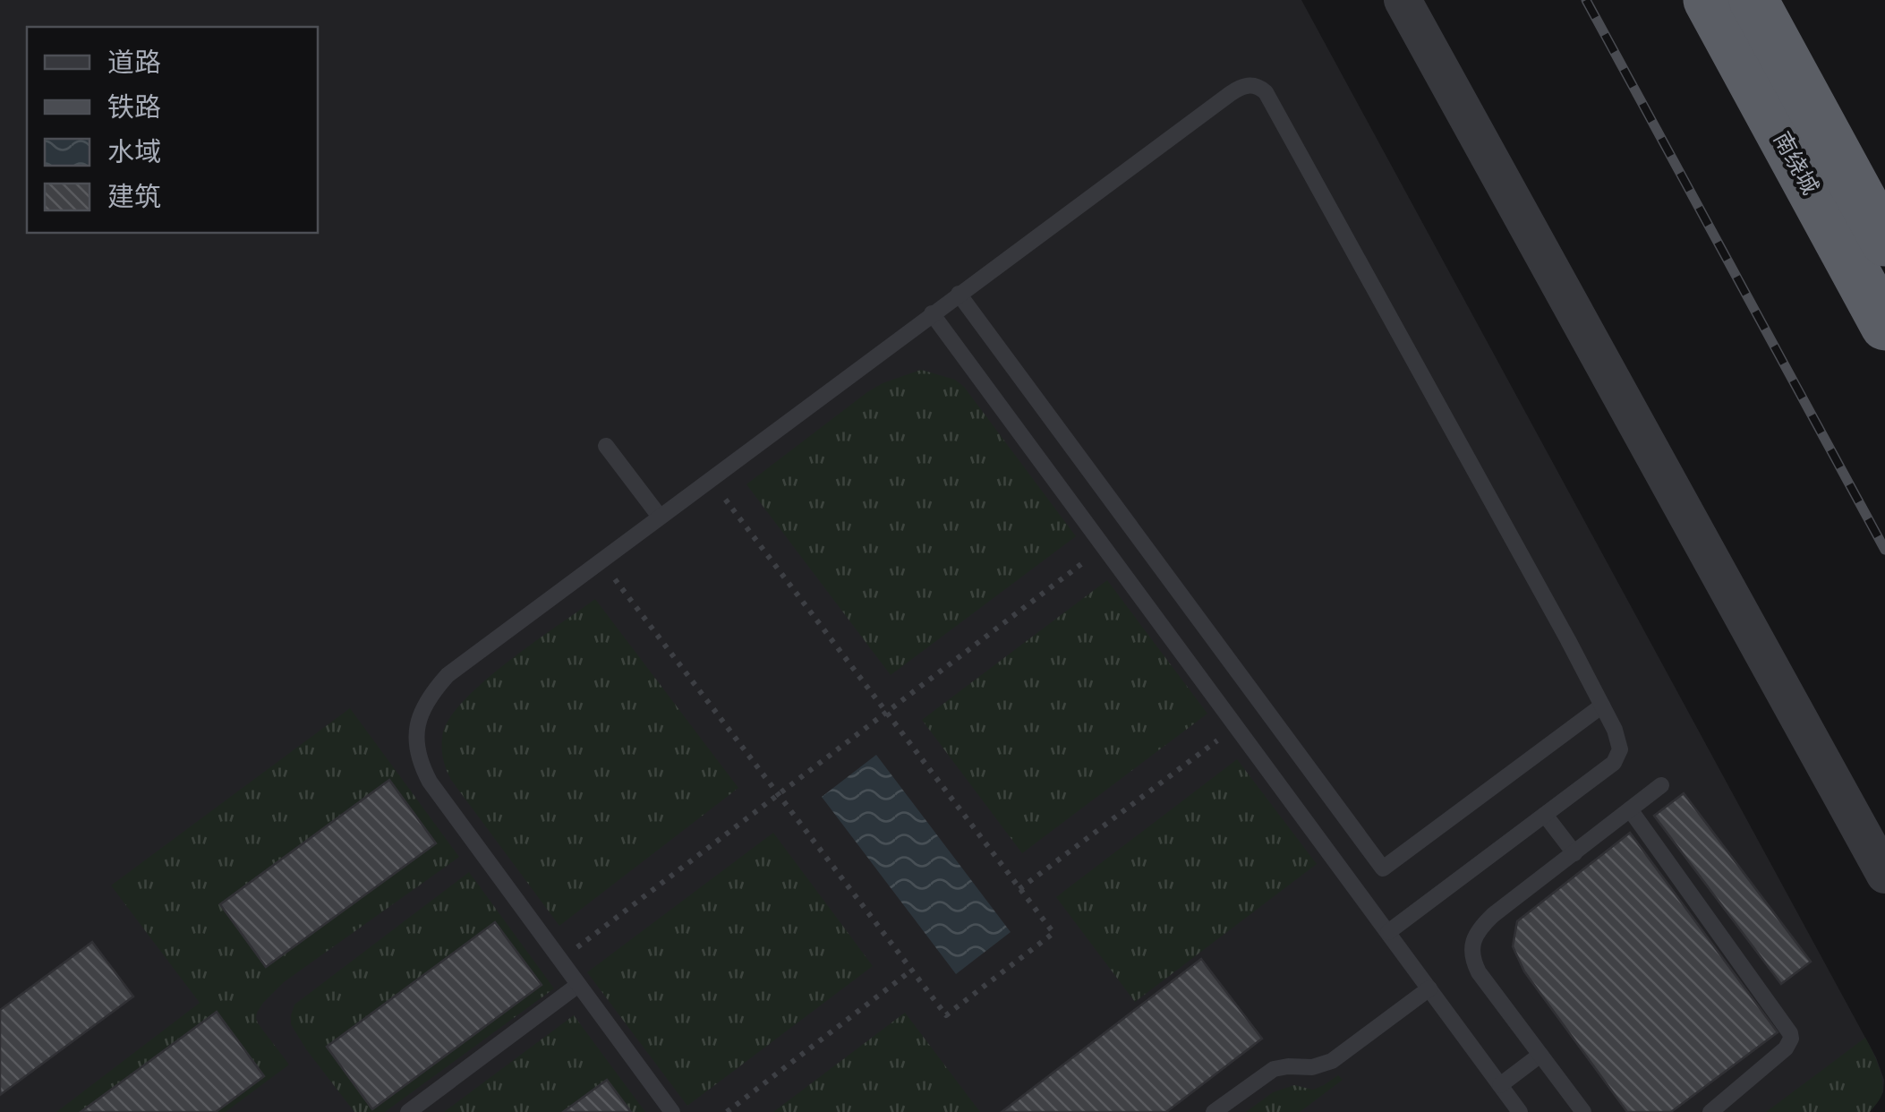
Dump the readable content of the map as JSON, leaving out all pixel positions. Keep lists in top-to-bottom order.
{
  "streets": {
    "highway": ["南绕城"]
  },
  "legend": [
    "道路",
    "铁路",
    "水域",
    "建筑"
  ]
}
